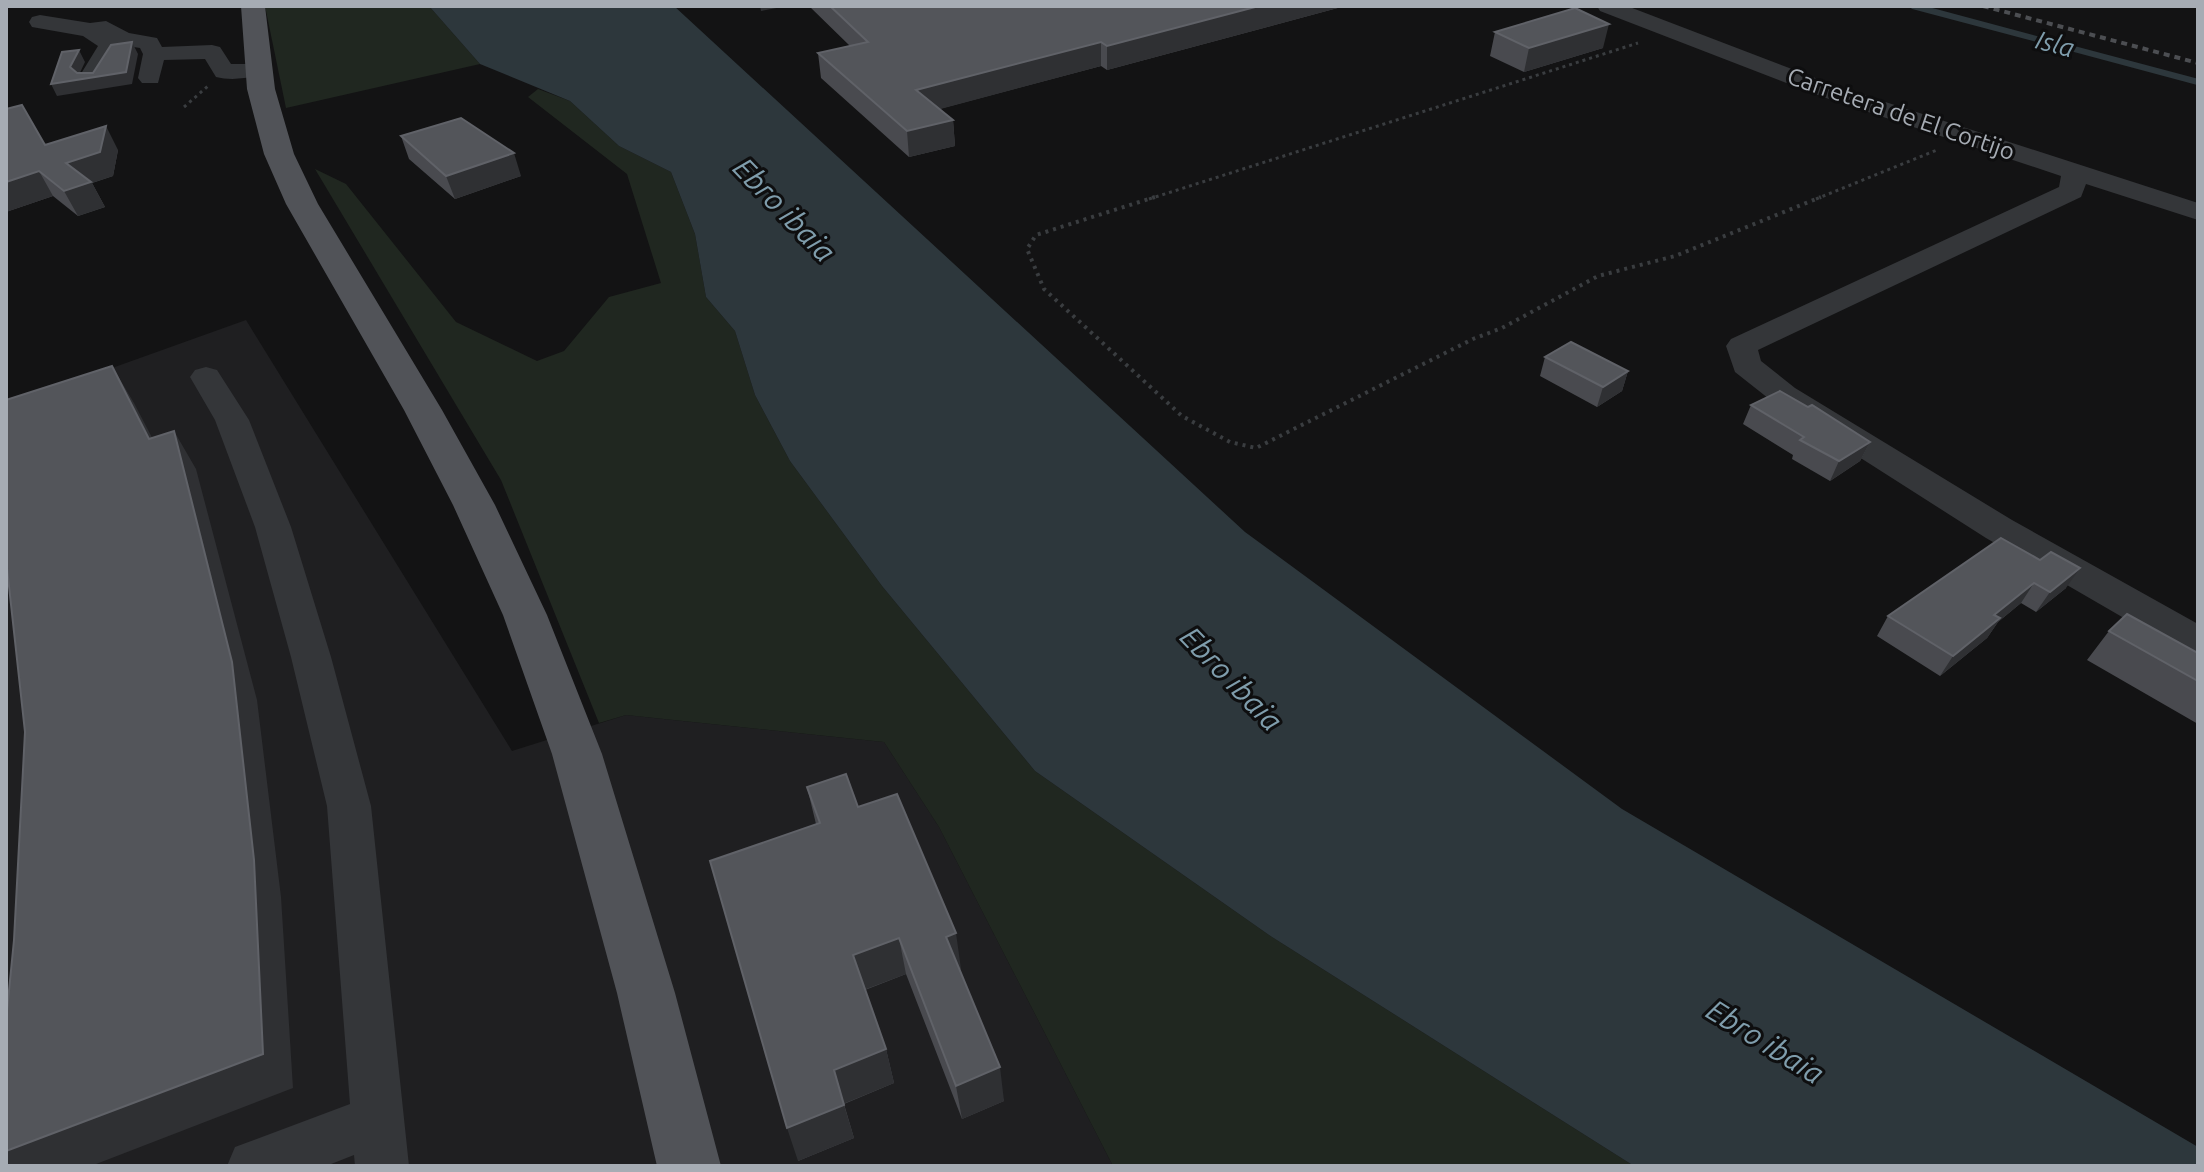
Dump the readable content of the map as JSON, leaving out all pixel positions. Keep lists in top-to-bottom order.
{
  "streets": {
    "street": ["Carretera de El Cortijo"]
  },
  "water": ["Isla", "Ebro ibaia"]
}
